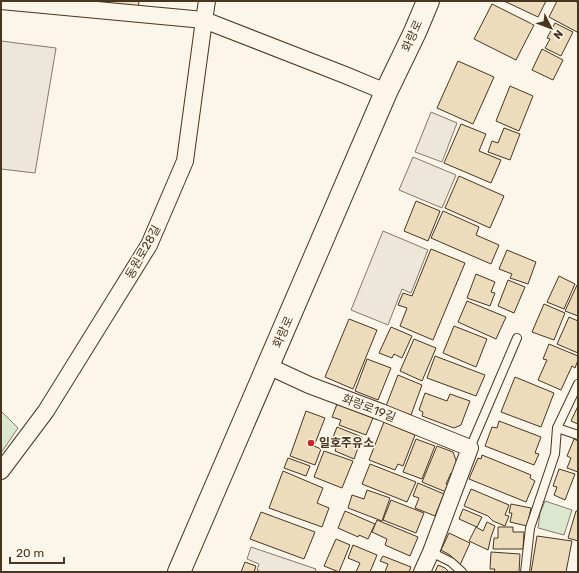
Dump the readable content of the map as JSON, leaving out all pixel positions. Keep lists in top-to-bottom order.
{
  "streets": {
    "main road": ["화랑로"],
    "street": ["동원로28길", "화랑로19길"]
  },
  "crossings": [
    ["화랑로", "화랑로19길"]
  ],
  "places": ["일호주유소"],
  "scale_bar": "20 m",
  "north": "bottom right"
}
